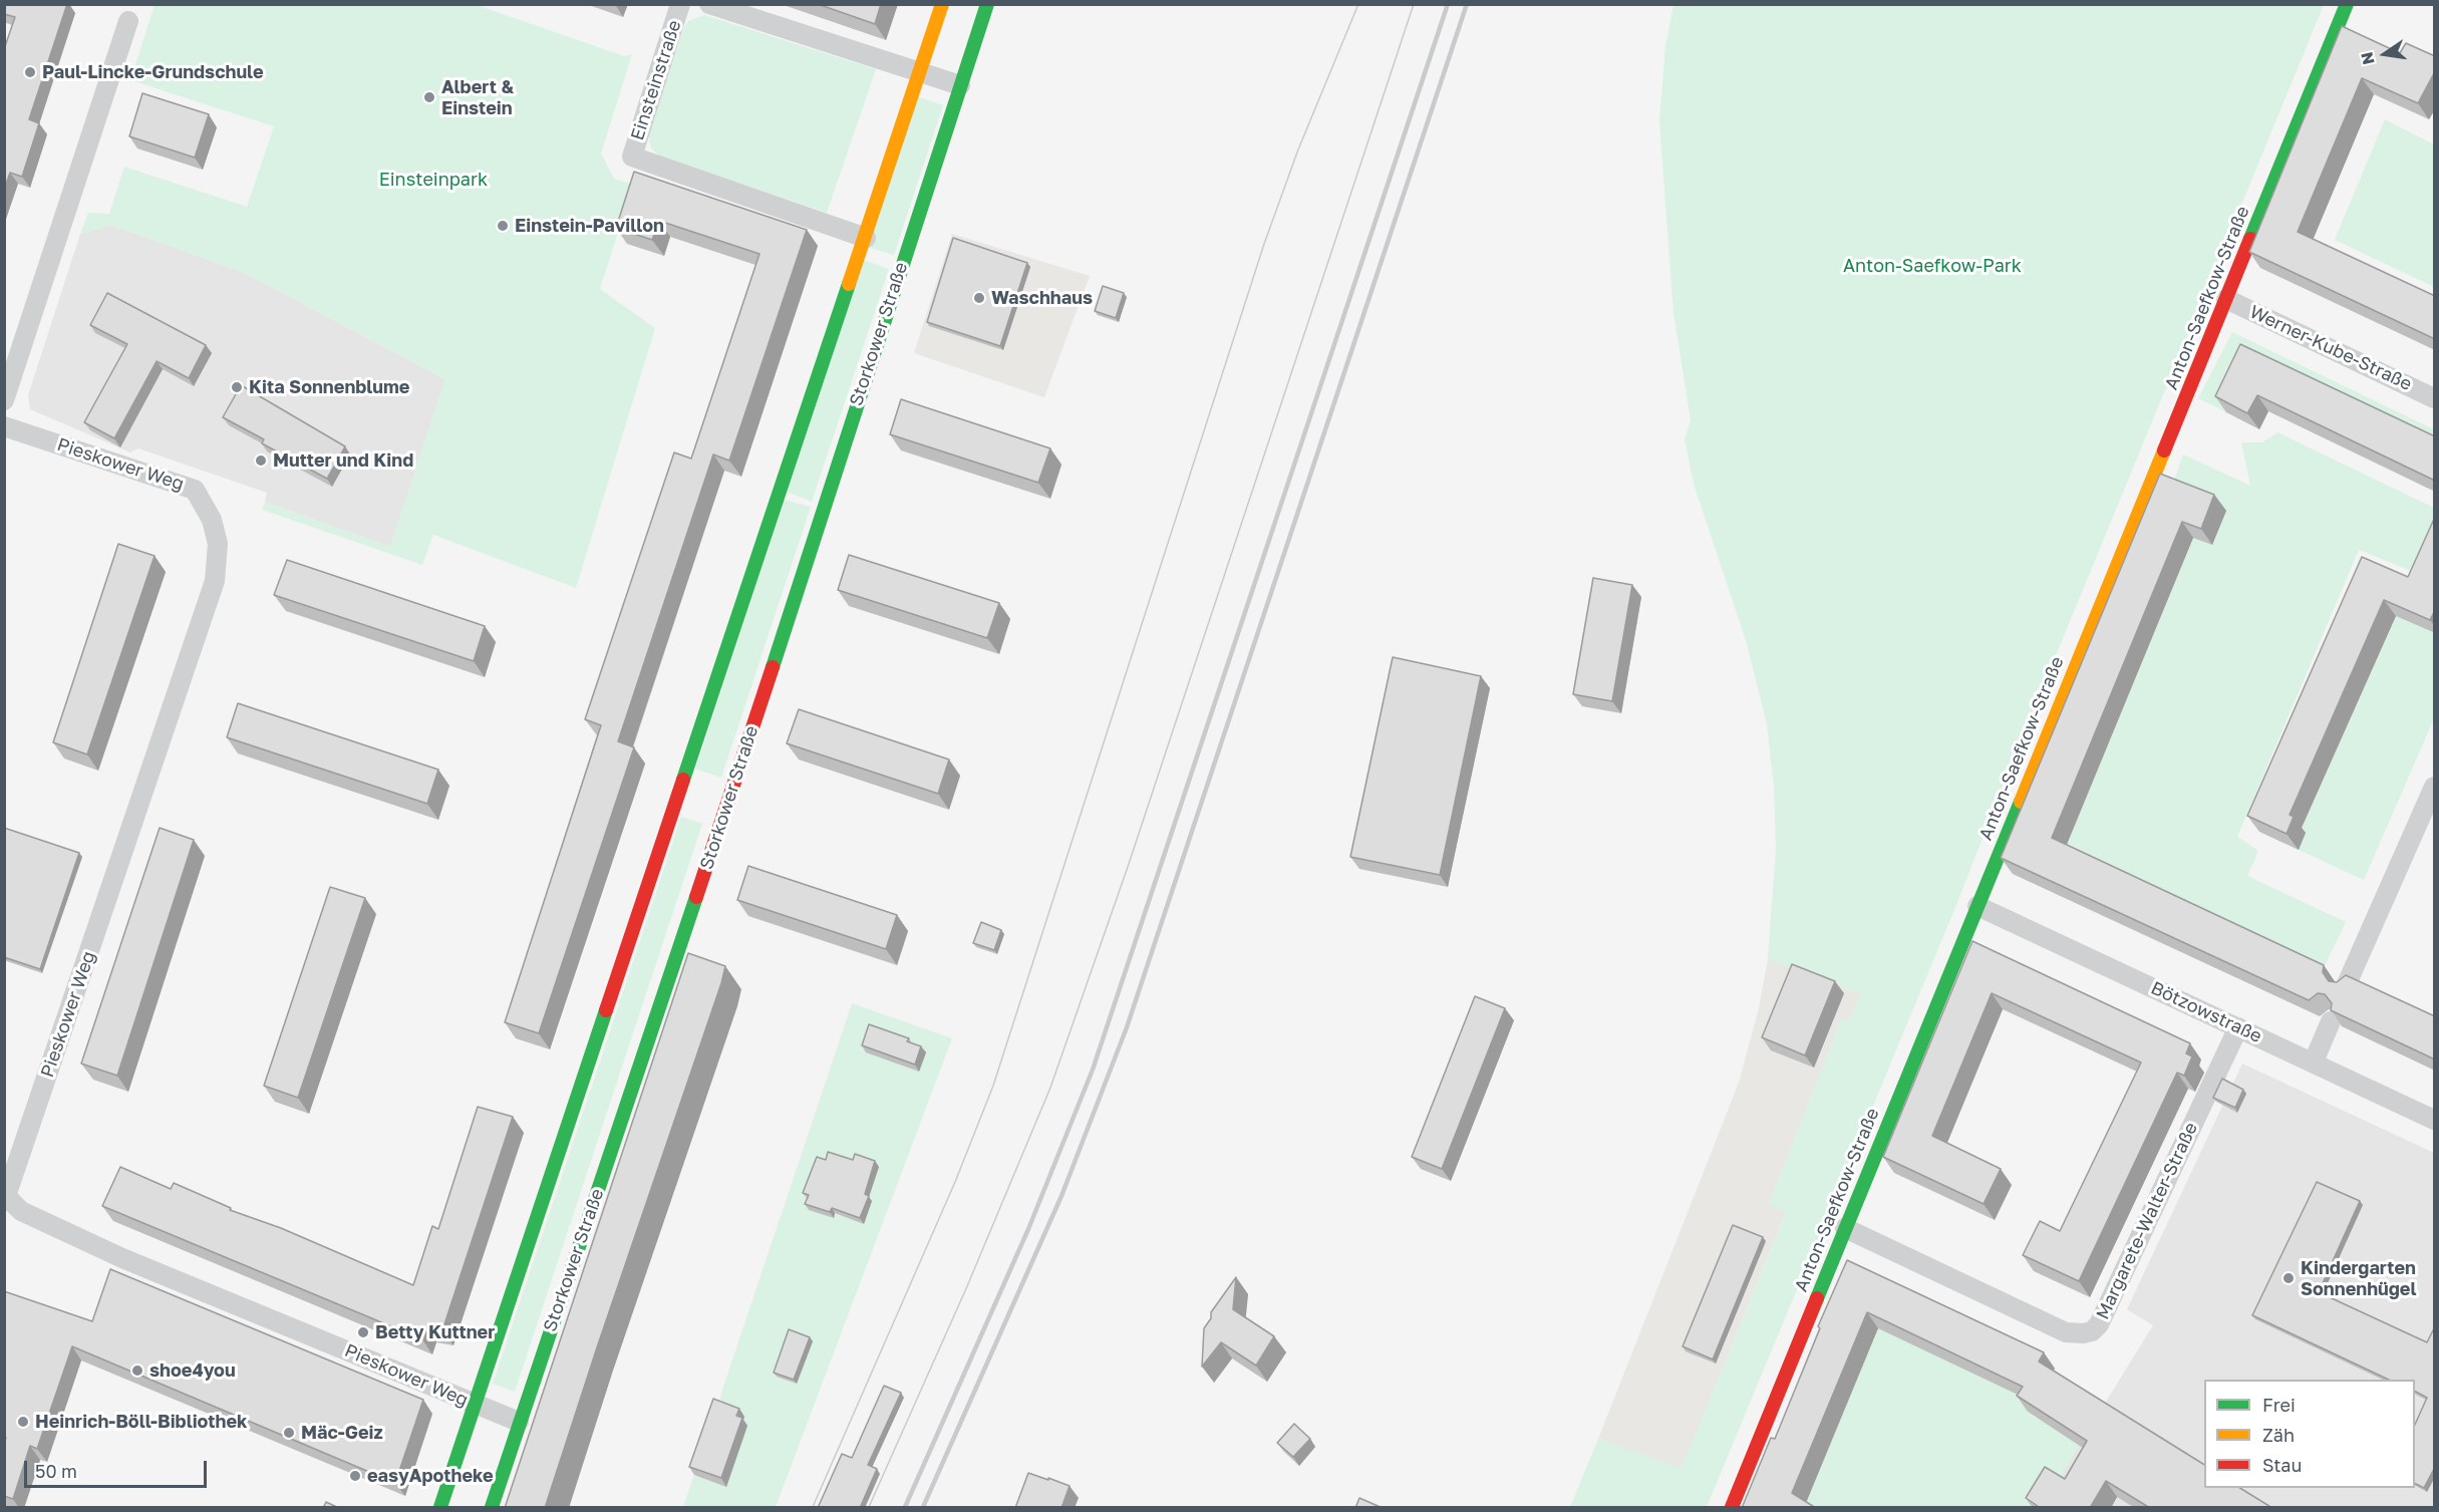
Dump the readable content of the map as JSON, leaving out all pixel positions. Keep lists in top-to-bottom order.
{
  "streets": {
    "street": [
      "Einsteinstraße",
      "Anton-Saefkow-Straße",
      "Storkower Straße",
      "Werner-Kube-Straße",
      "Pieskower Weg",
      "Bötzowstraße",
      "Margarete-Walter-Straße"
    ]
  },
  "crossings": [
    ["Anton-Saefkow-Straße", "Werner-Kube-Straße"],
    ["Anton-Saefkow-Straße", "Bötzowstraße"],
    ["Anton-Saefkow-Straße", "Margarete-Walter-Straße"],
    ["Storkower Straße", "Pieskower Weg"],
    ["Bötzowstraße", "Margarete-Walter-Straße"]
  ],
  "parks": ["Einsteinpark", "Anton-Saefkow-Park"],
  "places": [
    "Paul-Lincke-Grundschule",
    "Albert & Einstein",
    "Einstein-Pavillon",
    "Waschhaus",
    "Kita Sonnenblume",
    "Mutter und Kind",
    "Kindergarten Sonnenhügel",
    "Betty Kuttner",
    "shoe4you",
    "Heinrich-Böll-Bibliothek",
    "Mäc-Geiz",
    "easyApotheke"
  ],
  "legend": ["Frei", "Zäh", "Stau"],
  "scale_bar": "50 m",
  "north": "left"
}
